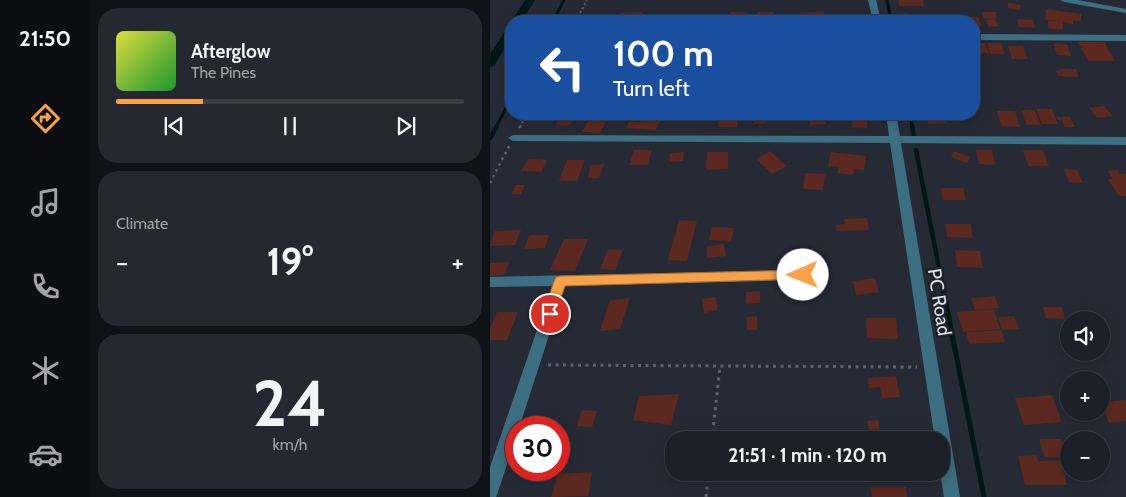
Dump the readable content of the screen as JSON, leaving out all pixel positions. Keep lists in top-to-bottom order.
{
  "streets": {
    "street": ["PC Road"]
  },
  "page": {
    "tabs": "21:50",
    "turn": ["100 m", "Turn left"],
    "song": ["Afterglow", "The Pines"],
    "tile": [
      "Climate",
      ["24", "km/h"]
    ],
    "heat": ["−", "19°", "+"],
    "map_buttons": ["+", "−"],
    "limit": "30",
    "trip": "21:51 · 1 min · 120 m"
  }
}
